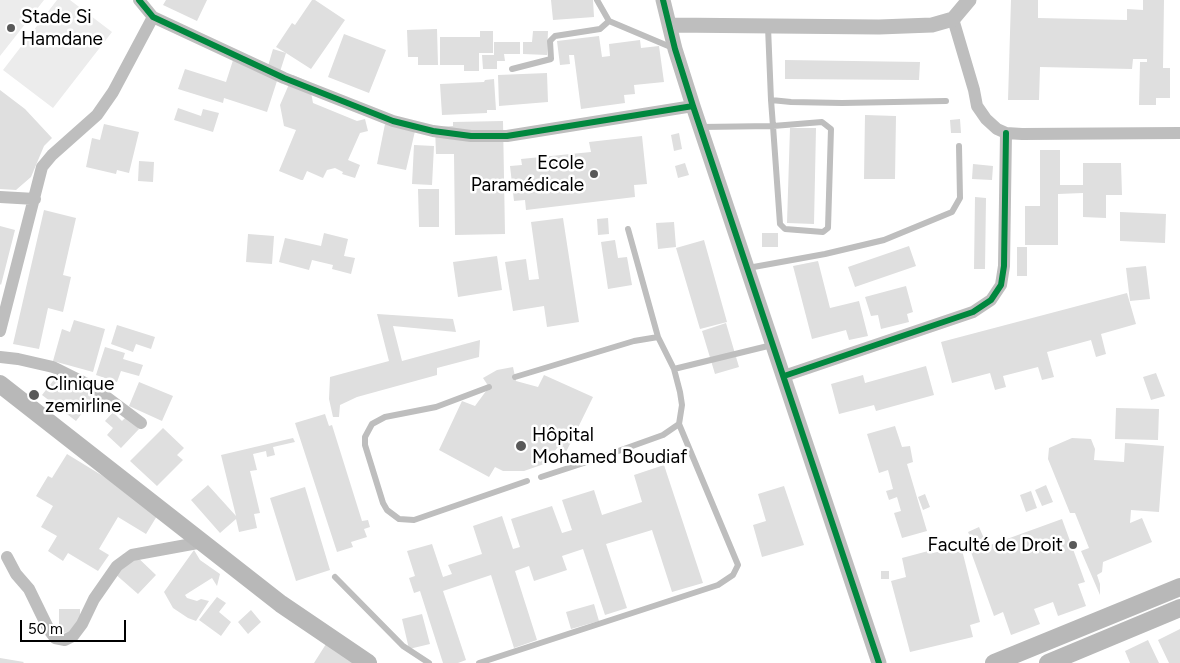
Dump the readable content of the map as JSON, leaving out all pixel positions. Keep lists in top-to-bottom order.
{
  "places": [
    "Stade Si Hamdane",
    "Ecole Paramédicale",
    "Clinique zemirline",
    "Hôpital Mohamed Boudiaf",
    "Faculté de Droit"
  ],
  "scale_bar": "50 m"
}
